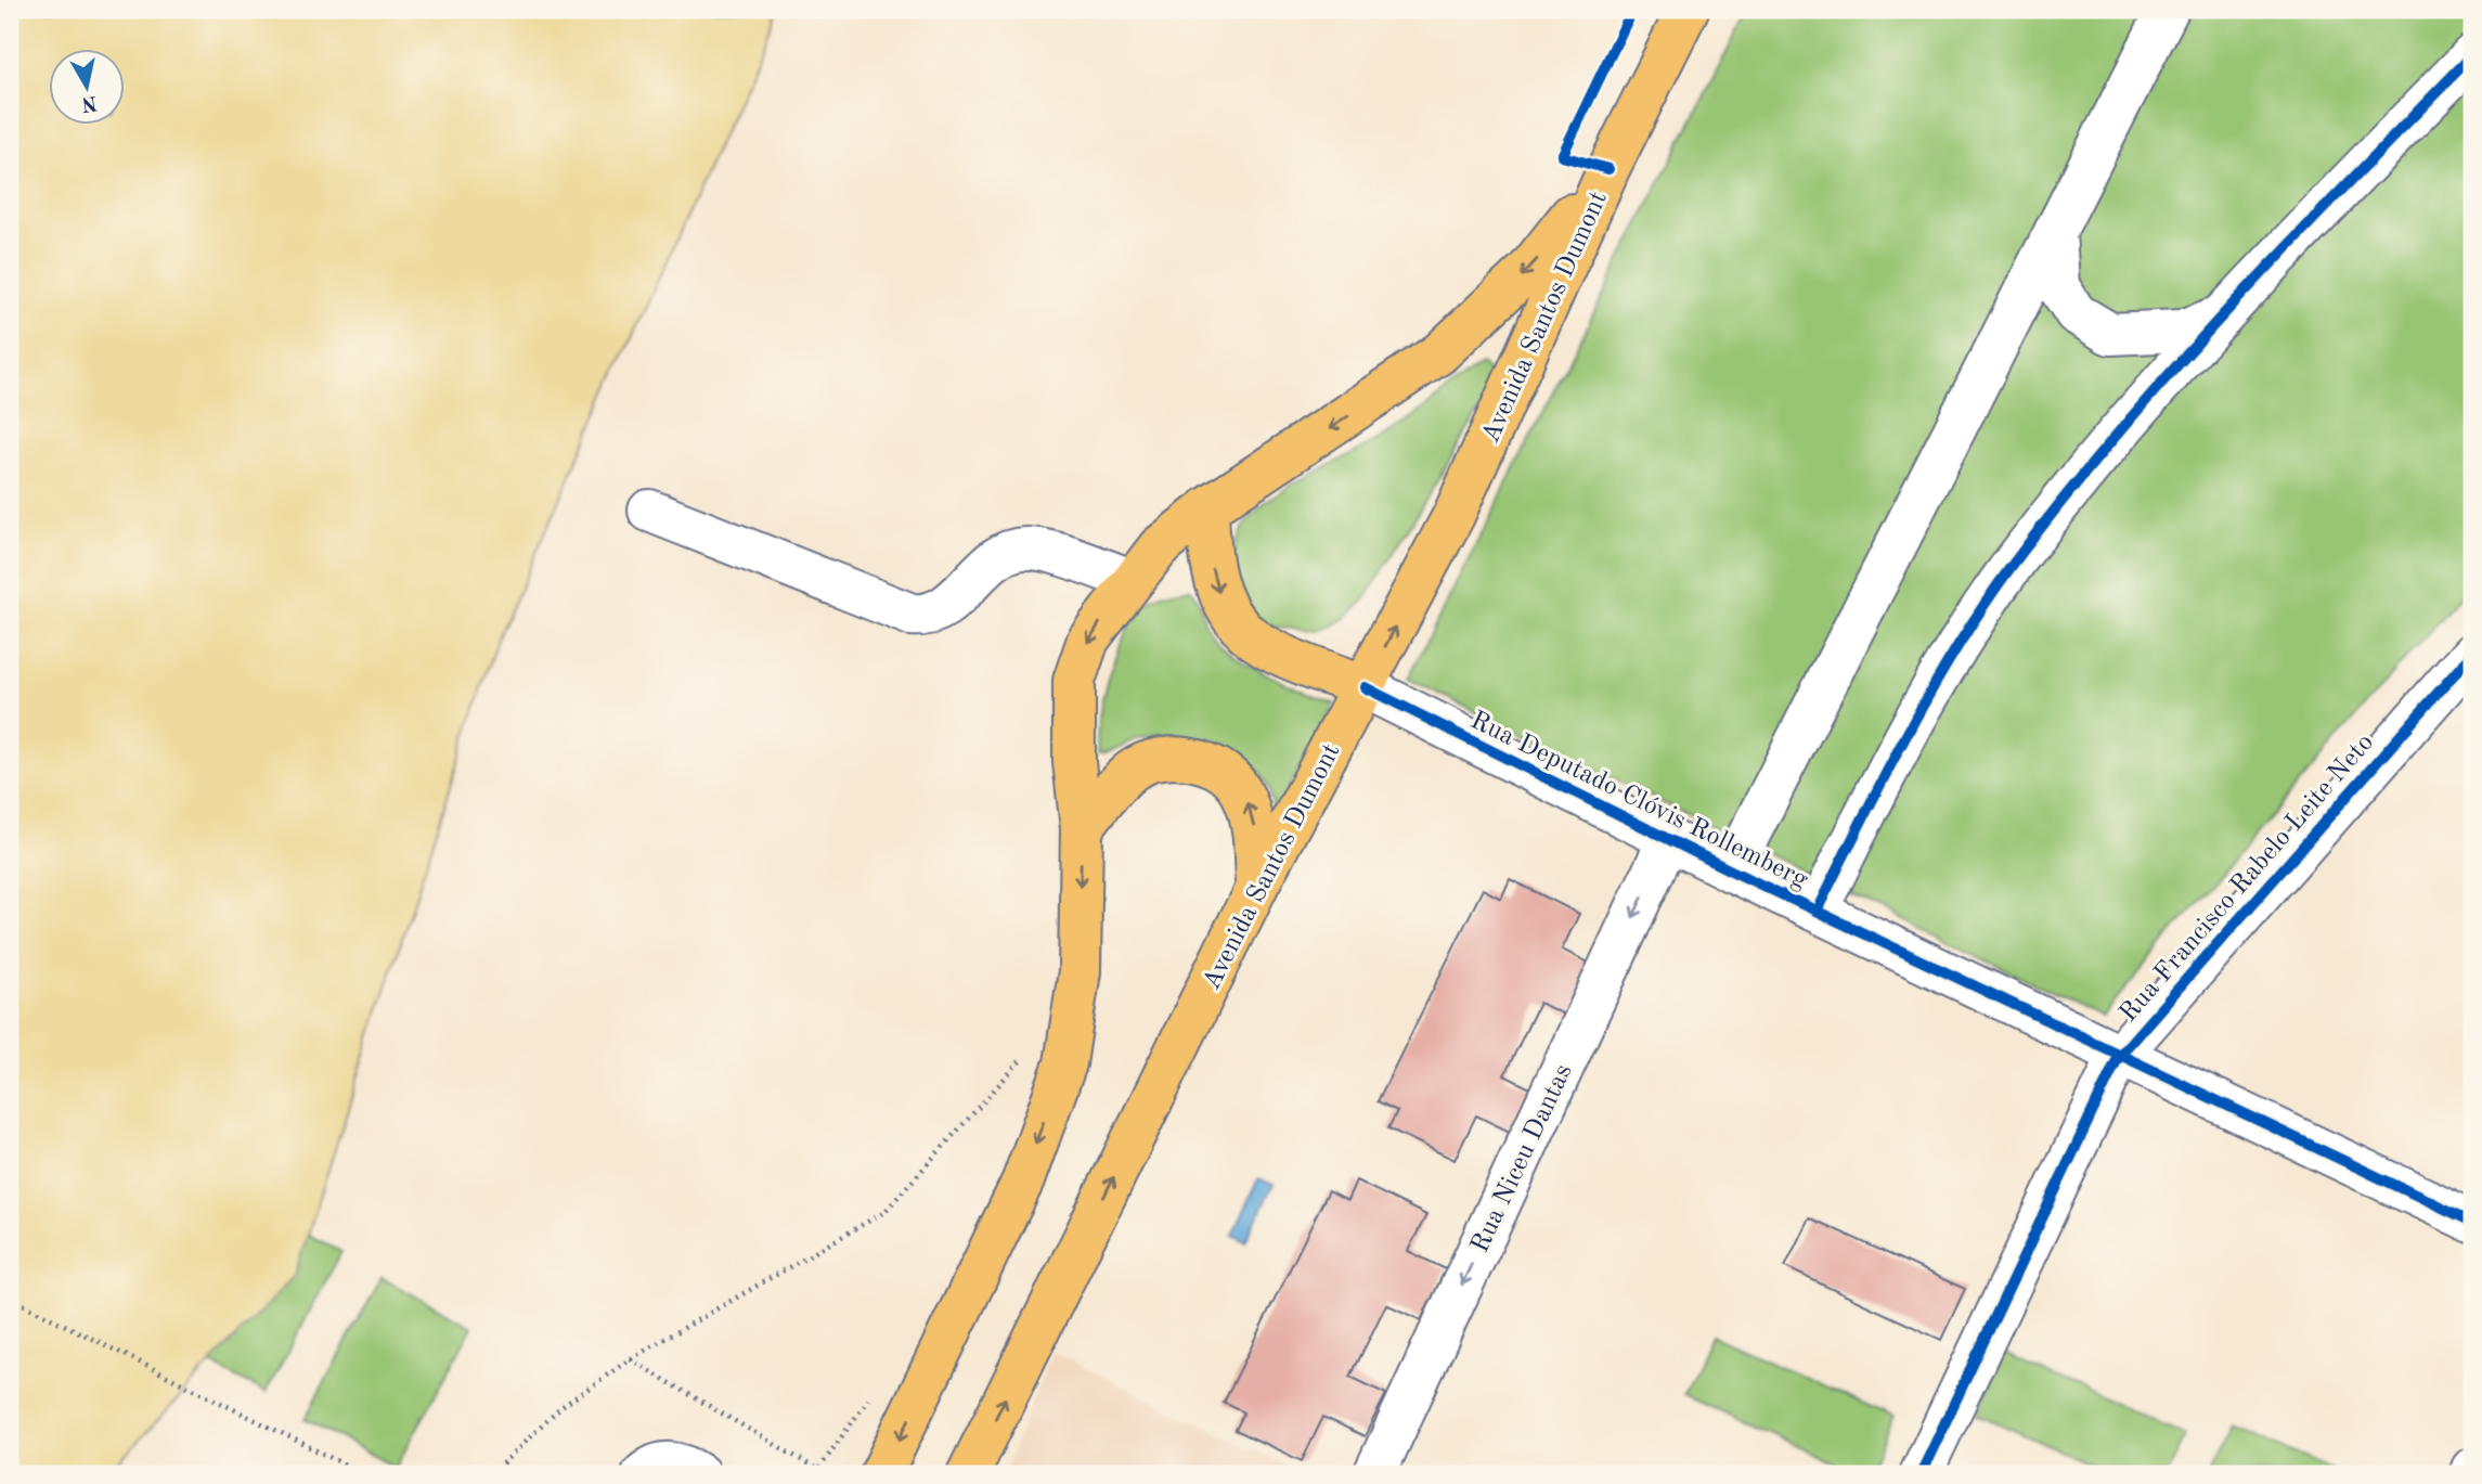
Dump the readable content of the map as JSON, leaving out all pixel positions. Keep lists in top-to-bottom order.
{
  "streets": {
    "main road": ["Avenida Santos Dumont"],
    "street": ["Rua Deputado Clóvis Rollemberg", "Rua Francisco Rabelo Leite Neto", "Rua Niceu Dantas"]
  },
  "crossings": [
    ["Avenida Santos Dumont", "Rua Deputado Clóvis Rollemberg"],
    ["Rua Deputado Clóvis Rollemberg", "Rua Francisco Rabelo Leite Neto"],
    ["Rua Deputado Clóvis Rollemberg", "Rua Niceu Dantas"]
  ],
  "one_way": ["Rua Niceu Dantas"],
  "north": "bottom"
}
